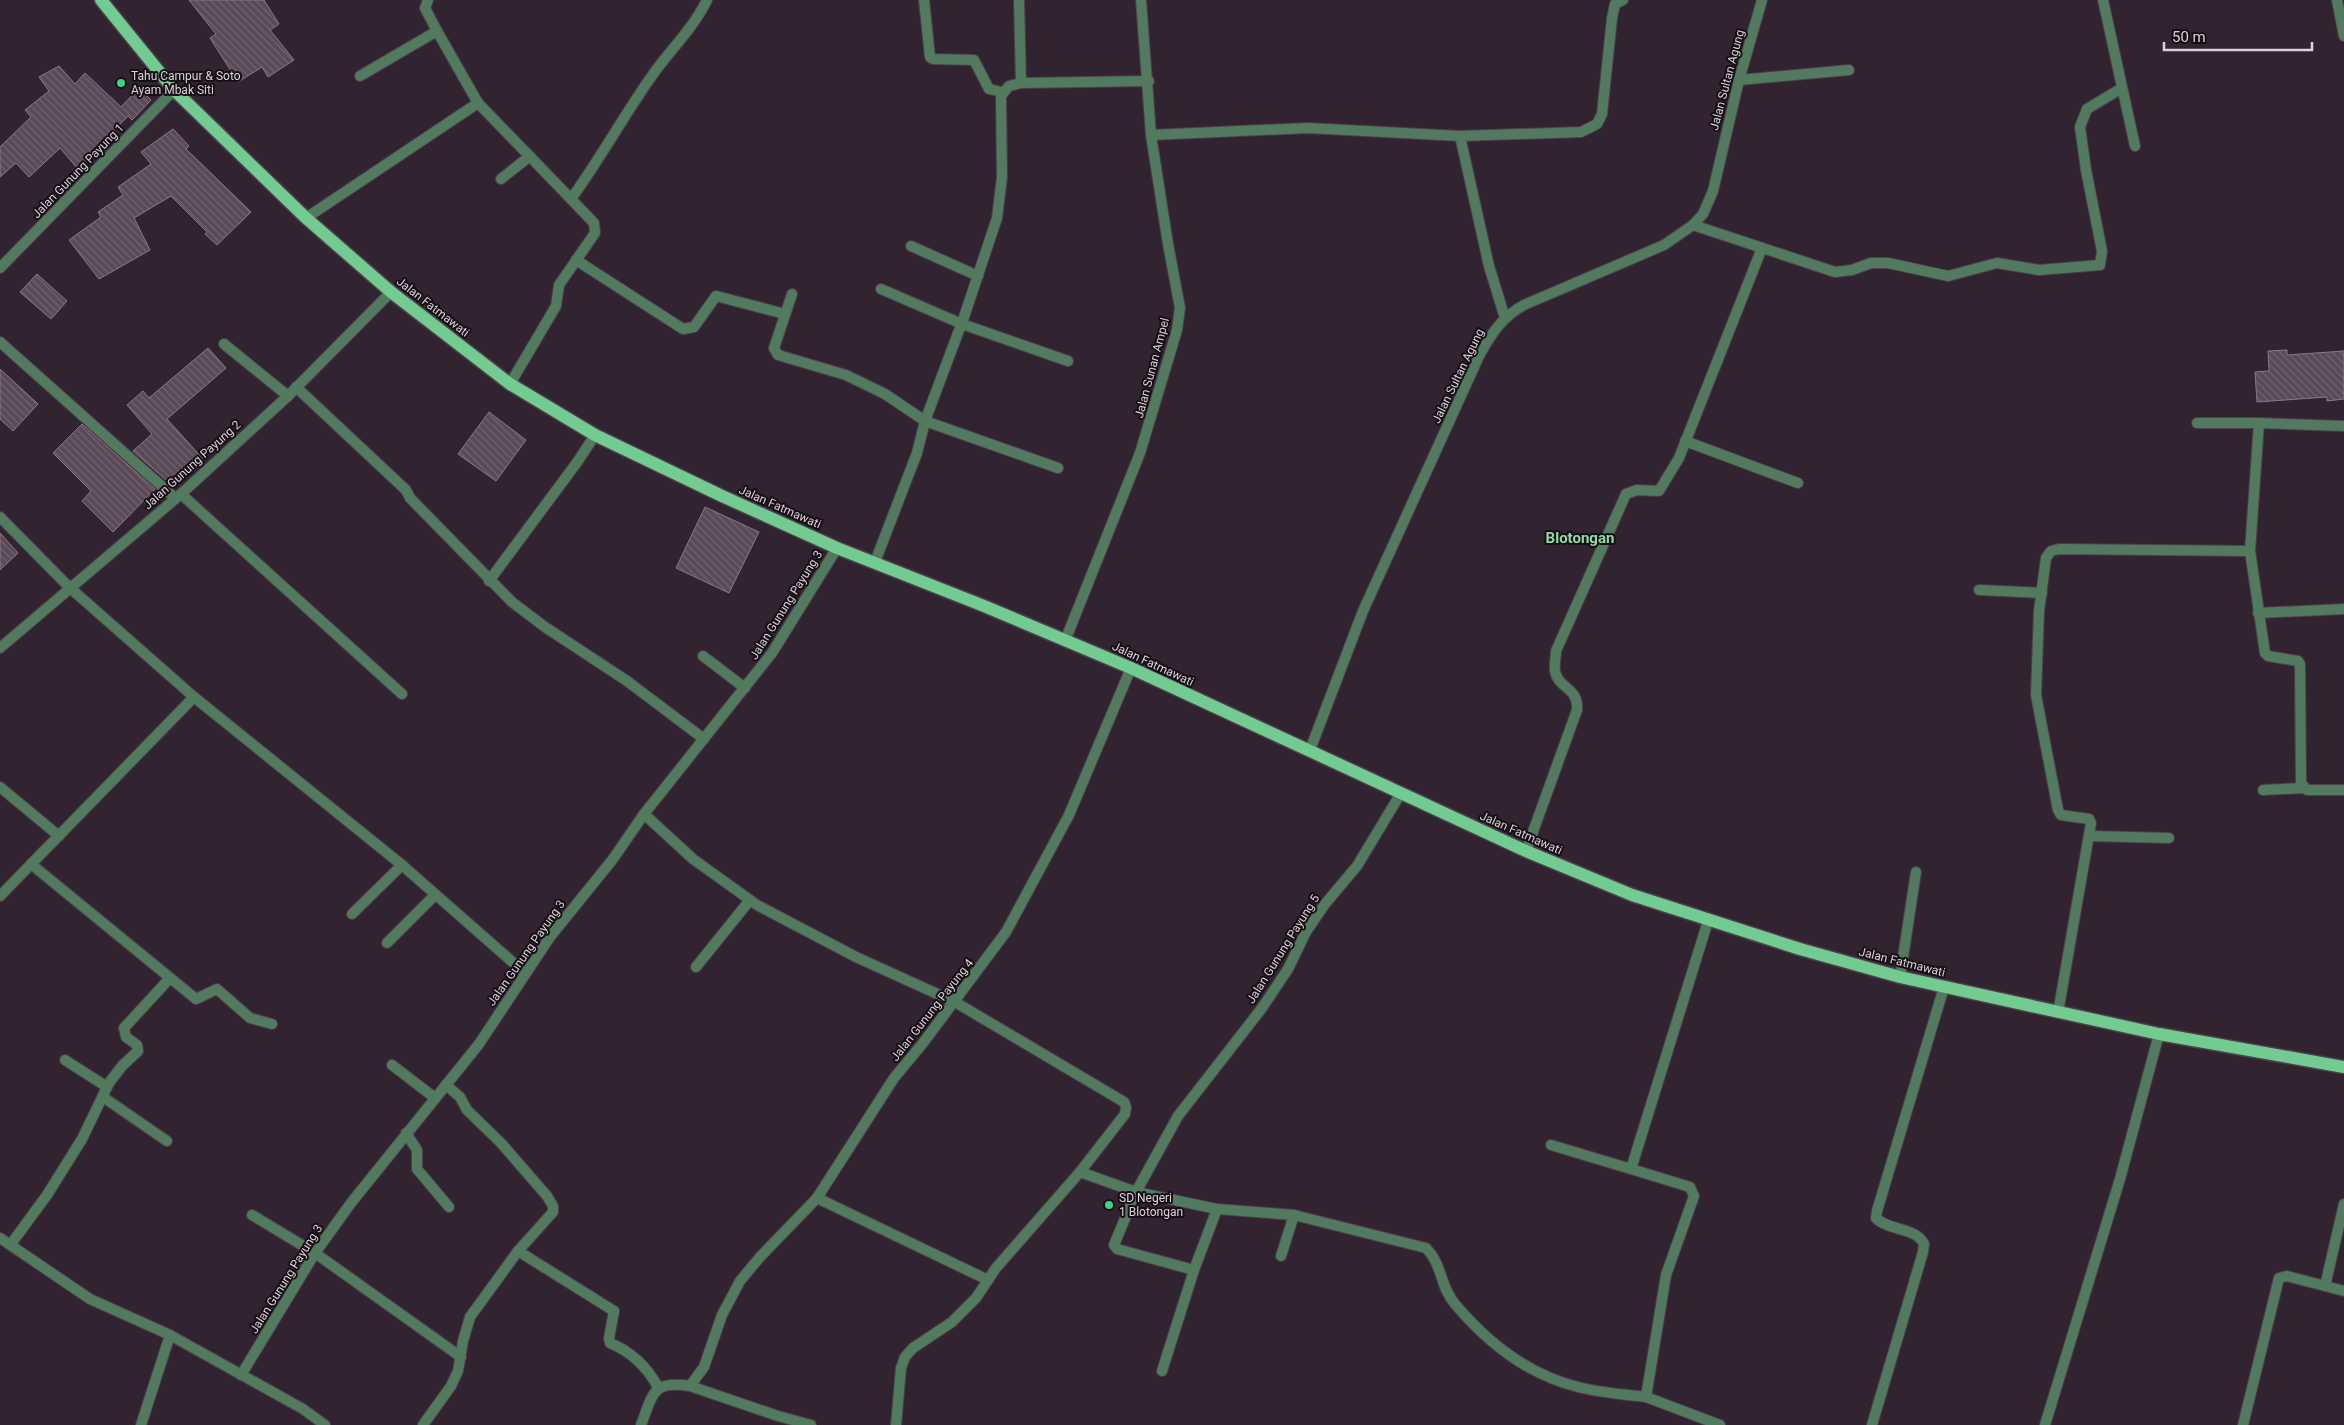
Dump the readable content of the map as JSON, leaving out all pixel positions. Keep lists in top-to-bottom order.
{
  "streets": {
    "main road": ["Jalan Fatmawati"],
    "street": [
      "Jalan Sultan Agung",
      "Jalan Gunung Payung 1",
      "Jalan Sunan Ampel",
      "Jalan Gunung Payung 2",
      "Jalan Gunung Payung 3",
      "Jalan Gunung Payung 5",
      "Jalan Gunung Payung 4"
    ]
  },
  "crossings": [
    ["Jalan Sultan Agung", "Jalan Fatmawati"],
    ["Jalan Gunung Payung 1", "Jalan Fatmawati"],
    ["Jalan Fatmawati", "Jalan Sunan Ampel"],
    ["Jalan Fatmawati", "Jalan Gunung Payung 2"],
    ["Jalan Fatmawati", "Jalan Gunung Payung 3"],
    ["Jalan Fatmawati", "Jalan Gunung Payung 5"],
    ["Jalan Fatmawati", "Jalan Gunung Payung 4"]
  ],
  "districts": ["Blotongan"],
  "places": ["Tahu Campur & Soto Ayam Mbak Siti", "SD Negeri 1 Blotongan"],
  "scale_bar": "50 m"
}
